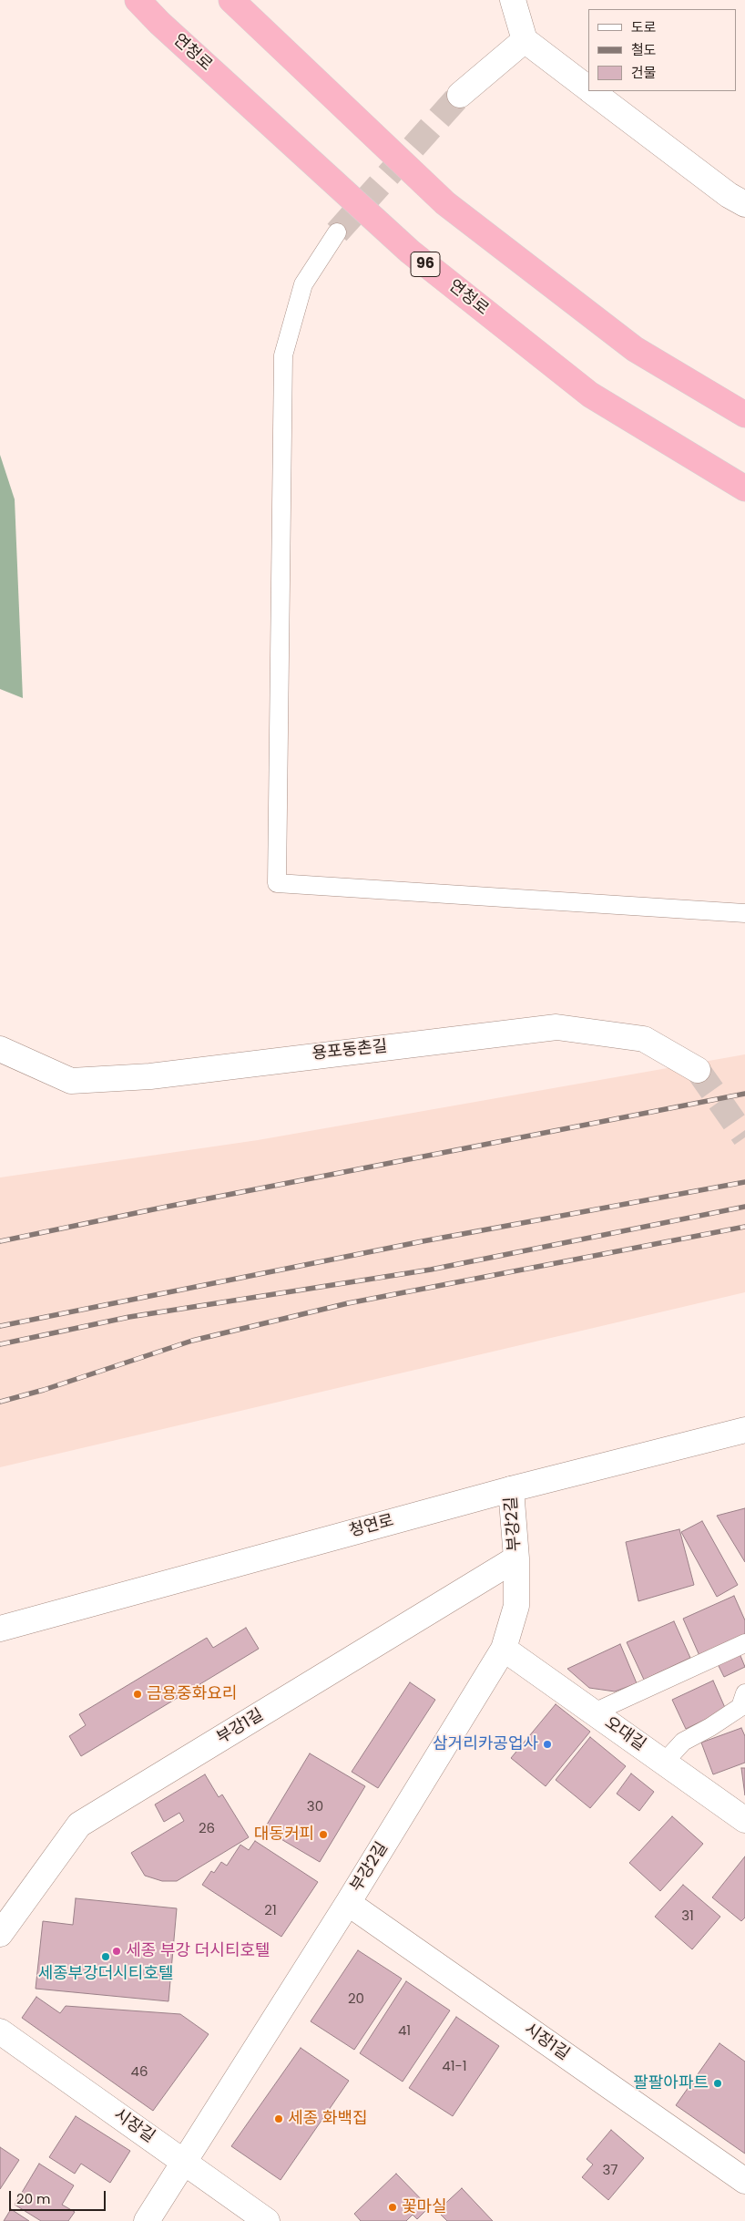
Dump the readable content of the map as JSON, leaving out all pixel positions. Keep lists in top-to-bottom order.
{
  "streets": {
    "highway": ["연청로", "96"],
    "street": [
      "용포동촌길",
      "부강2길",
      "청연로",
      "부강1길",
      "오대길",
      "시장1길",
      "시장길"
    ]
  },
  "crossings": [
    ["부강2길", "청연로"],
    ["부강2길", "부강1길"],
    ["부강2길", "오대길"],
    ["부강2길", "시장1길"],
    ["부강2길", "시장길"]
  ],
  "places": [
    "금용중화요리",
    "삼거리카공업사",
    "대동커피",
    "세종 부강 더시티호텔",
    "세종부강더시티호텔",
    "팔팔아파트",
    "세종 화백집",
    "꽃마실"
  ],
  "house_numbers": [
    "30",
    "26",
    "21",
    "31",
    "20",
    "41",
    "41-1",
    "46",
    "37"
  ],
  "legend": ["도로", "철도", "건물"],
  "scale_bar": "20 m"
}
